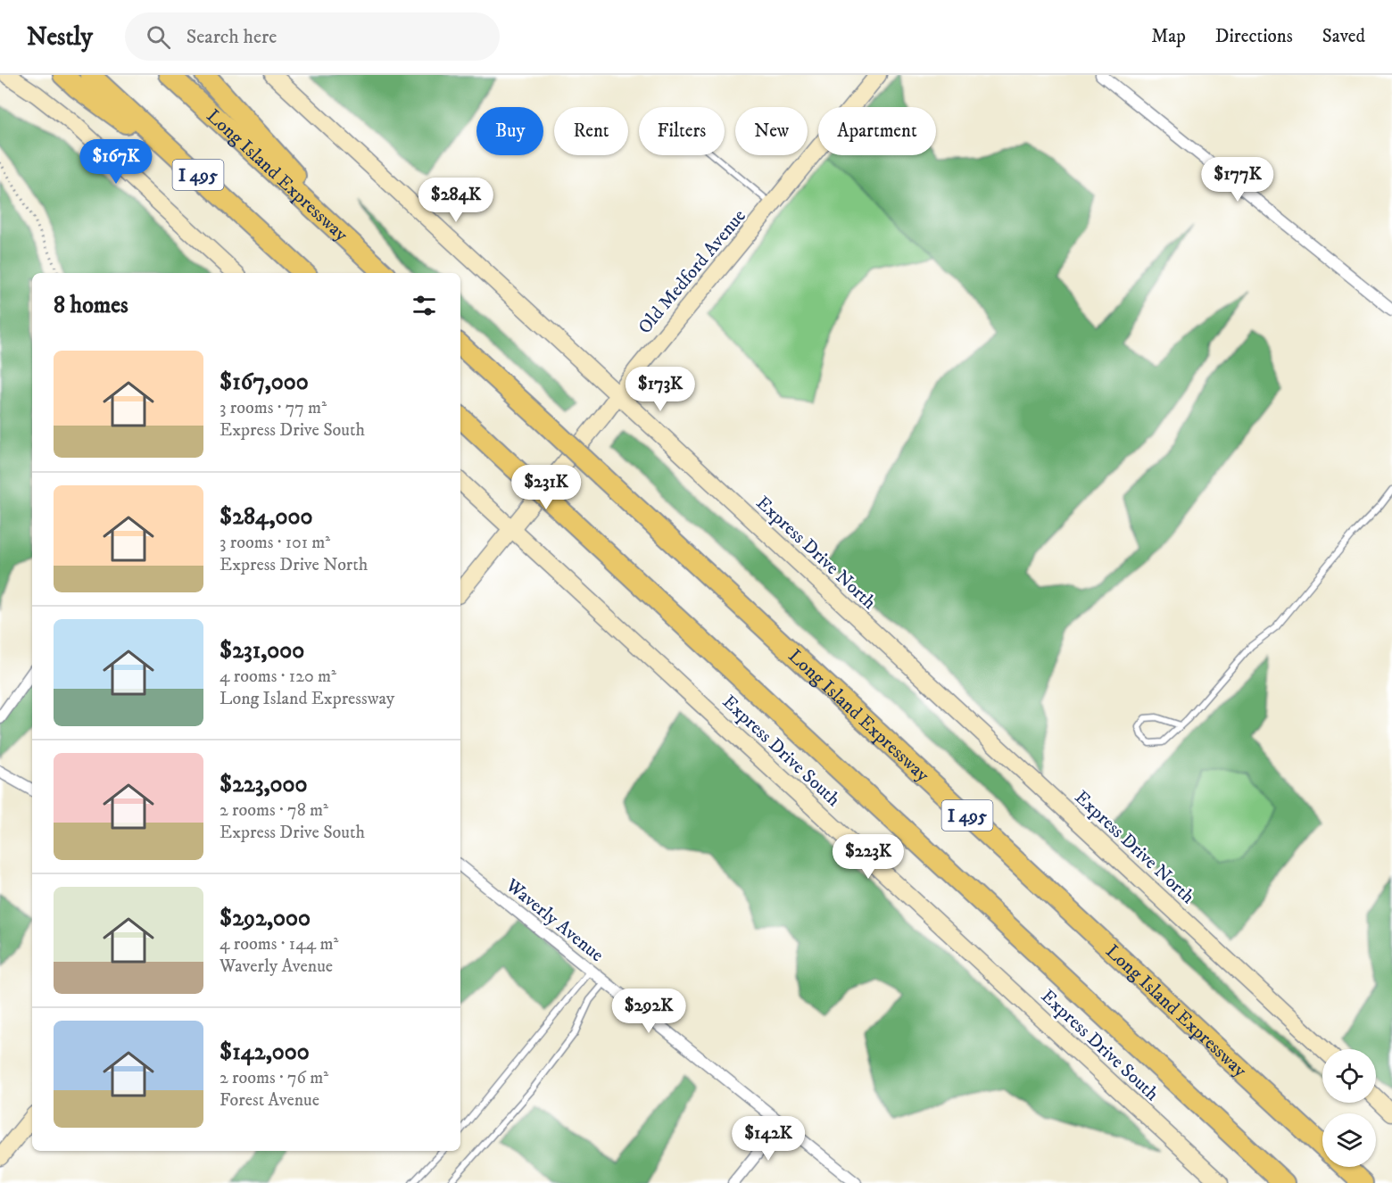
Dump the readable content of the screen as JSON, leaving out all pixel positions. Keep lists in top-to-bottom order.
{
  "streets": {
    "highway": ["I 495", "Long Island Expressway"],
    "main road": ["Old Medford Avenue", "Express Drive North", "Express Drive South"],
    "street": ["Waverly Avenue"]
  },
  "crossings": [
    ["Old Medford Avenue", "Express Drive North"],
    ["Old Medford Avenue", "Express Drive South"]
  ],
  "page": {
    "header": "Nestly",
    "search": "Search here",
    "nav": ["Map", "Directions", "Saved"],
    "chip": [
      "Buy",
      "Rent",
      "Filters",
      "New",
      "Apartment"
    ],
    "price": [
      "$167K",
      "$177K",
      "$284K",
      "$173K",
      "$231K",
      "$223K",
      "$292K",
      "$142K"
    ],
    "heading": "8 homes",
    "list": [
      {
        "name": "$167,000",
        "note": "3 rooms · 77 m² · Express Drive South"
      },
      {
        "name": "$284,000",
        "note": "3 rooms · 101 m² · Express Drive North"
      },
      {
        "name": "$231,000",
        "note": "4 rooms · 120 m² · Long Island Expressway"
      },
      {
        "name": "$223,000",
        "note": "2 rooms · 78 m² · Express Drive South"
      },
      {
        "name": "$292,000",
        "note": "4 rooms · 144 m² · Waverly Avenue"
      },
      {
        "name": "$142,000",
        "note": "2 rooms · 76 m² · Forest Avenue"
      }
    ]
  }
}
